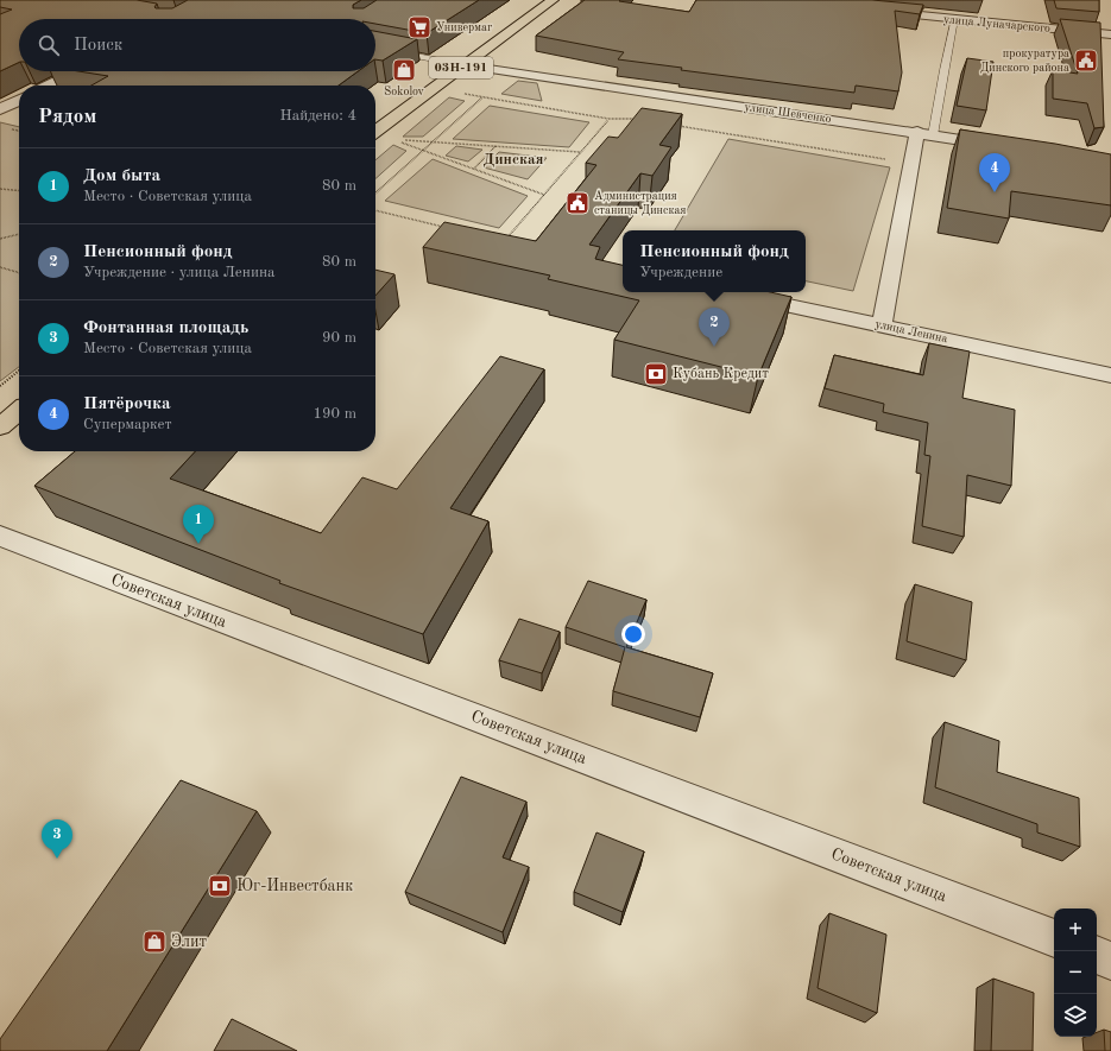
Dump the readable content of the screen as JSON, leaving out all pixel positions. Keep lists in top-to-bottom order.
{
  "streets": {
    "main road": ["03Н-191"],
    "street": [
      "улица Луначарского",
      "улица Шевченко",
      "улица Ленина",
      "Советская улица"
    ]
  },
  "crossings": [
    ["03Н-191", "улица Шевченко"]
  ],
  "districts": ["Динская"],
  "places": {
    "supermarket": ["Универмаг"],
    "public building": ["прокуратура Динского района", "Администрация станицы Динская"],
    "shop": ["Sokolov", "Элит"],
    "bank": ["Кубань Кредит", "Юг-Инвестбанк"]
  },
  "page": {
    "search": "Поиск",
    "heading": ["Рядом", "Найдено: 4"],
    "list": [
      {
        "mark": "1",
        "name": "Дом быта",
        "note": "Место · Советская улица",
        "value": "80 m"
      },
      {
        "mark": "2",
        "name": "Пенсионный фонд",
        "note": "Учреждение · улица Ленина",
        "value": "80 m"
      },
      {
        "mark": "3",
        "name": "Фонтанная площадь",
        "note": "Место · Советская улица",
        "value": "90 m"
      },
      {
        "mark": "4",
        "name": "Пятёрочка",
        "note": "Супермаркет",
        "value": "190 m"
      }
    ],
    "pins": [
      "4",
      "2",
      "1",
      "3"
    ],
    "popup": ["Пенсионный фонд", "Учреждение"],
    "map_buttons": ["+", "−"]
  }
}
